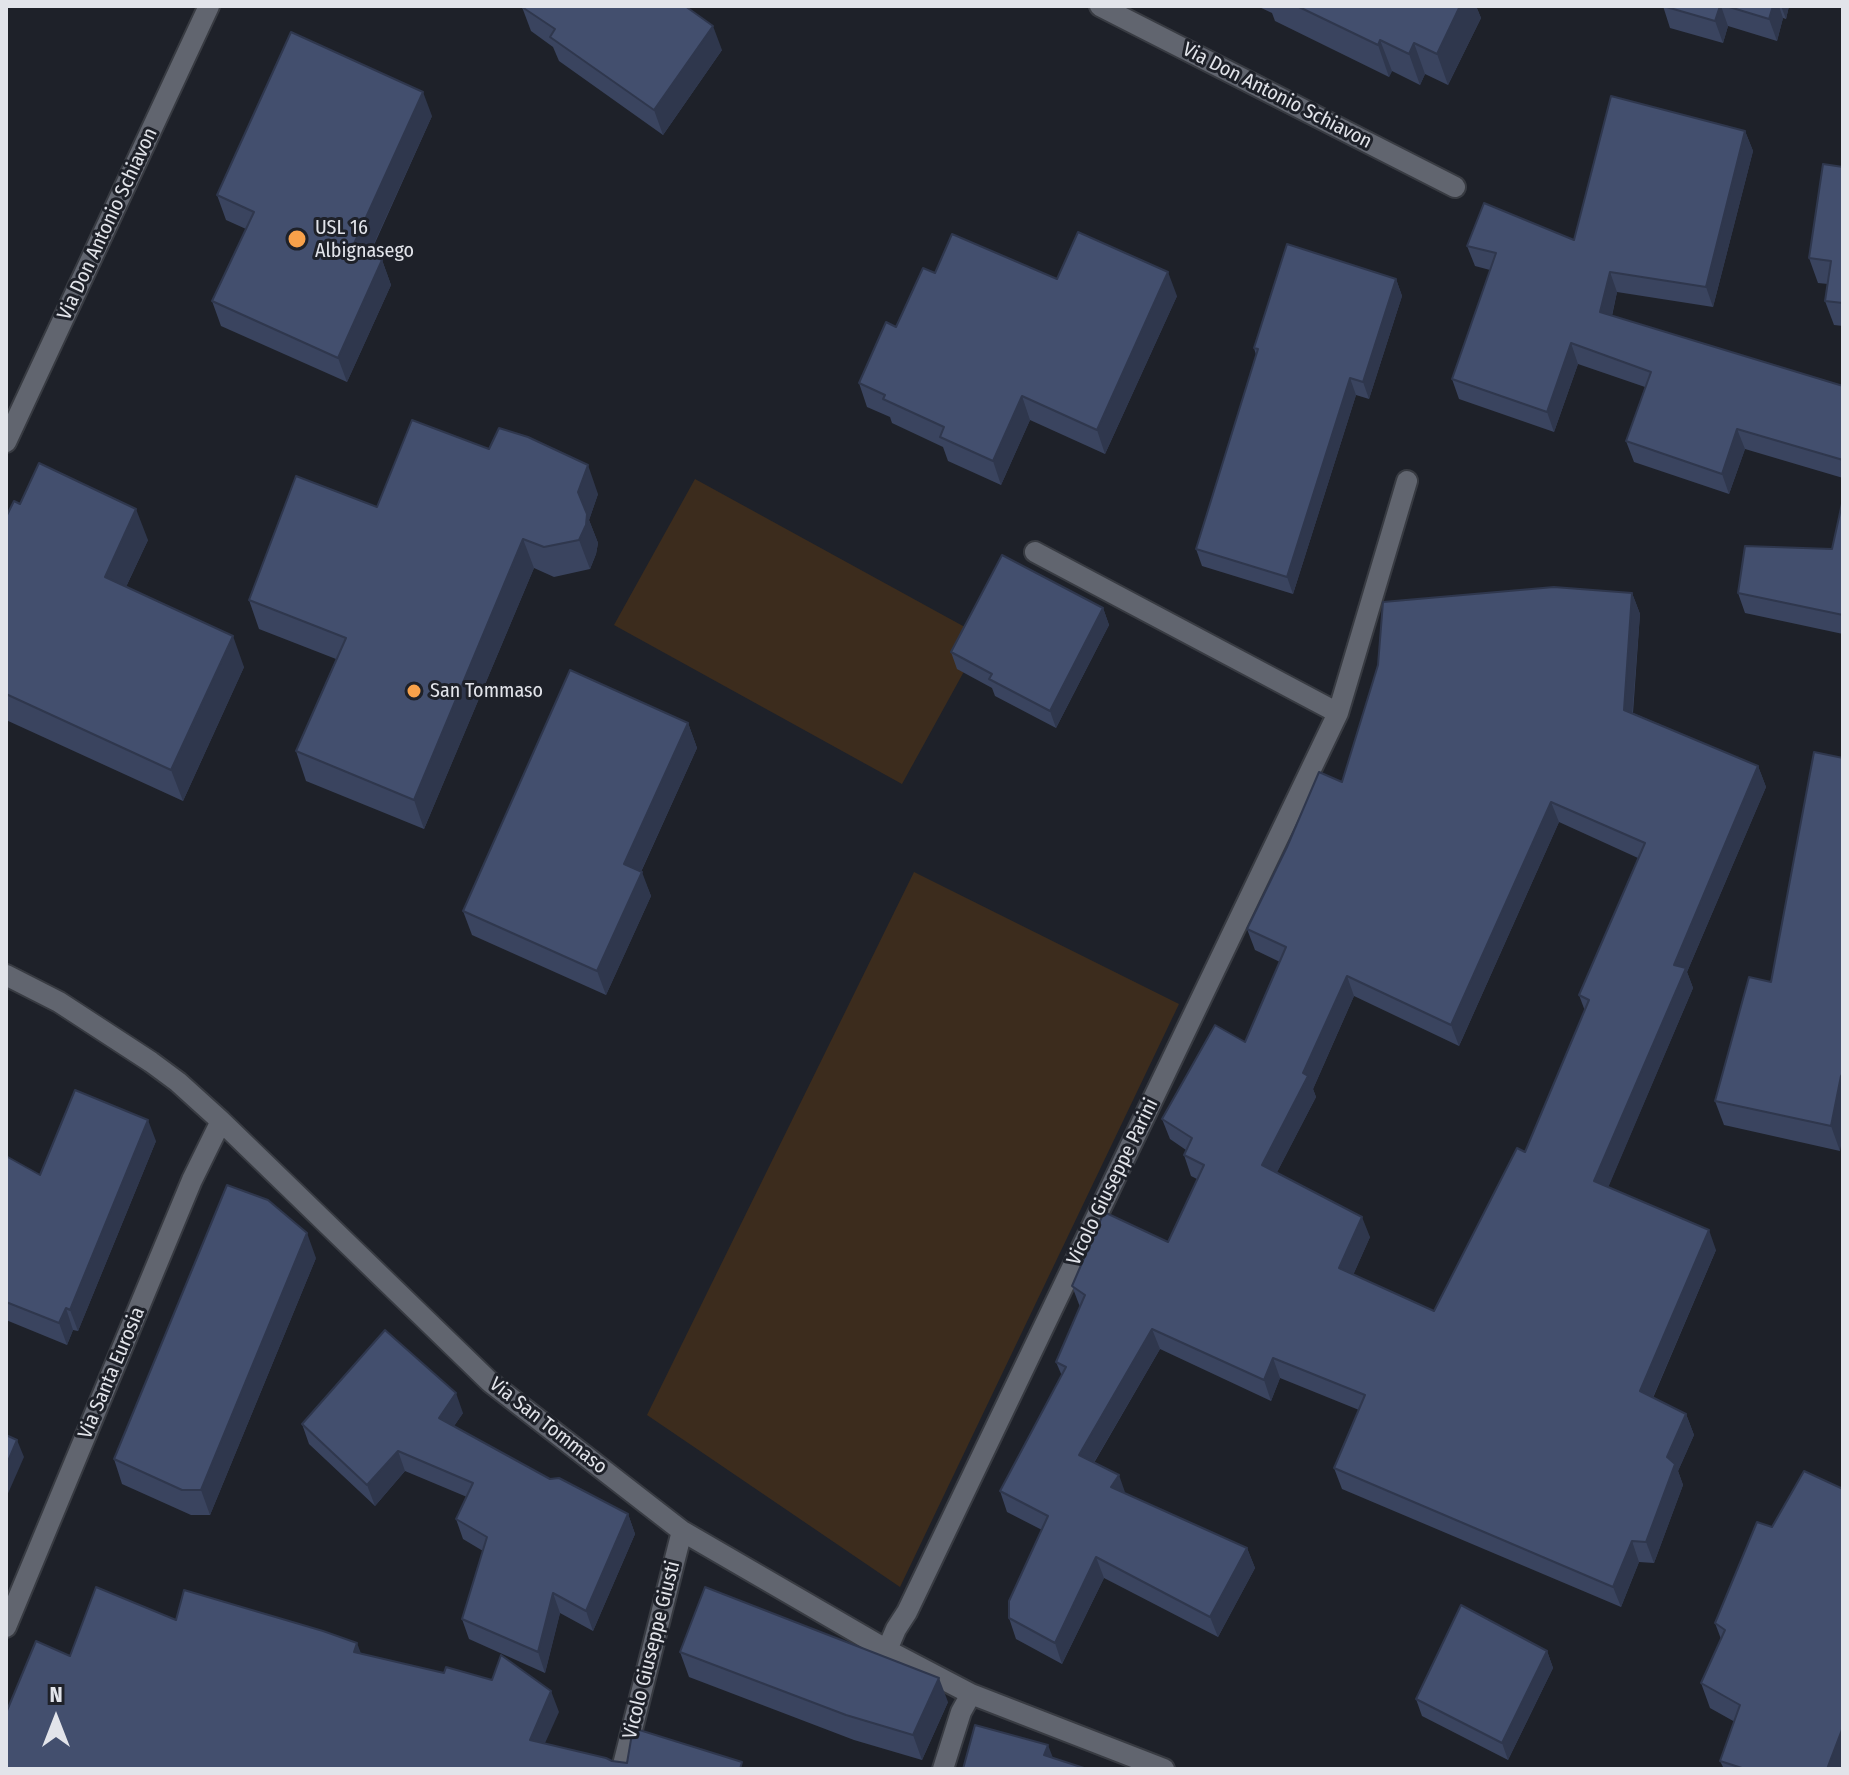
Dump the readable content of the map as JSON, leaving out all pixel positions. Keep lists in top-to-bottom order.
{
  "streets": {
    "street": [
      "Via Don Antonio Schiavon",
      "Vicolo Giuseppe Parini",
      "Via Santa Eurosia",
      "Via San Tommaso",
      "Vicolo Giuseppe Giusti"
    ]
  },
  "crossings": [
    ["Vicolo Giuseppe Parini", "Via San Tommaso"],
    ["Via Santa Eurosia", "Via San Tommaso"],
    ["Via San Tommaso", "Vicolo Giuseppe Giusti"]
  ],
  "places": ["USL 16 Albignasego", "San Tommaso"],
  "north": "top"
}
